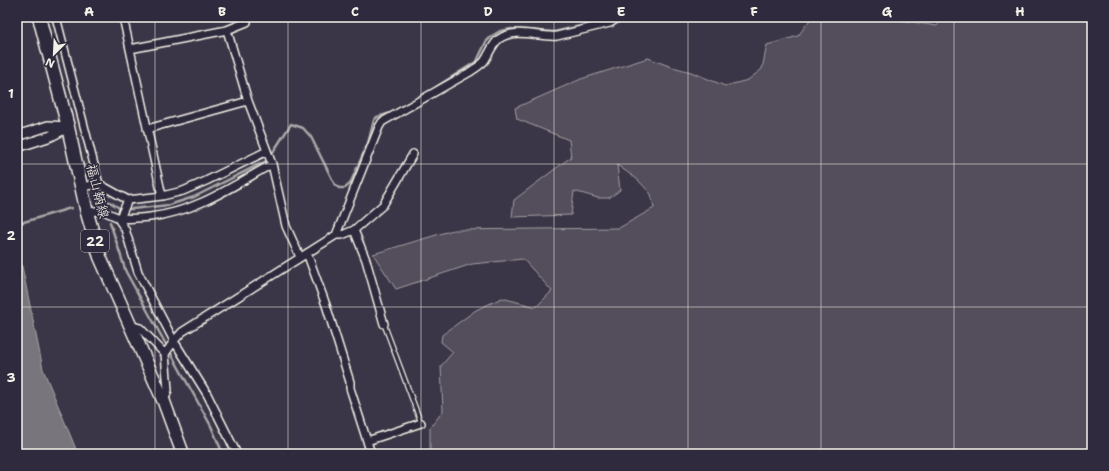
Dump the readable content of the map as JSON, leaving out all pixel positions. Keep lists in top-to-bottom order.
{
  "streets": {
    "main road": ["福山鞆線", "22"]
  },
  "north": "bottom left",
  "grid": {
    "columns": [
      "A",
      "B",
      "C",
      "D",
      "E",
      "F",
      "G",
      "H"
    ],
    "rows": ["1", "2", "3"]
  }
}
